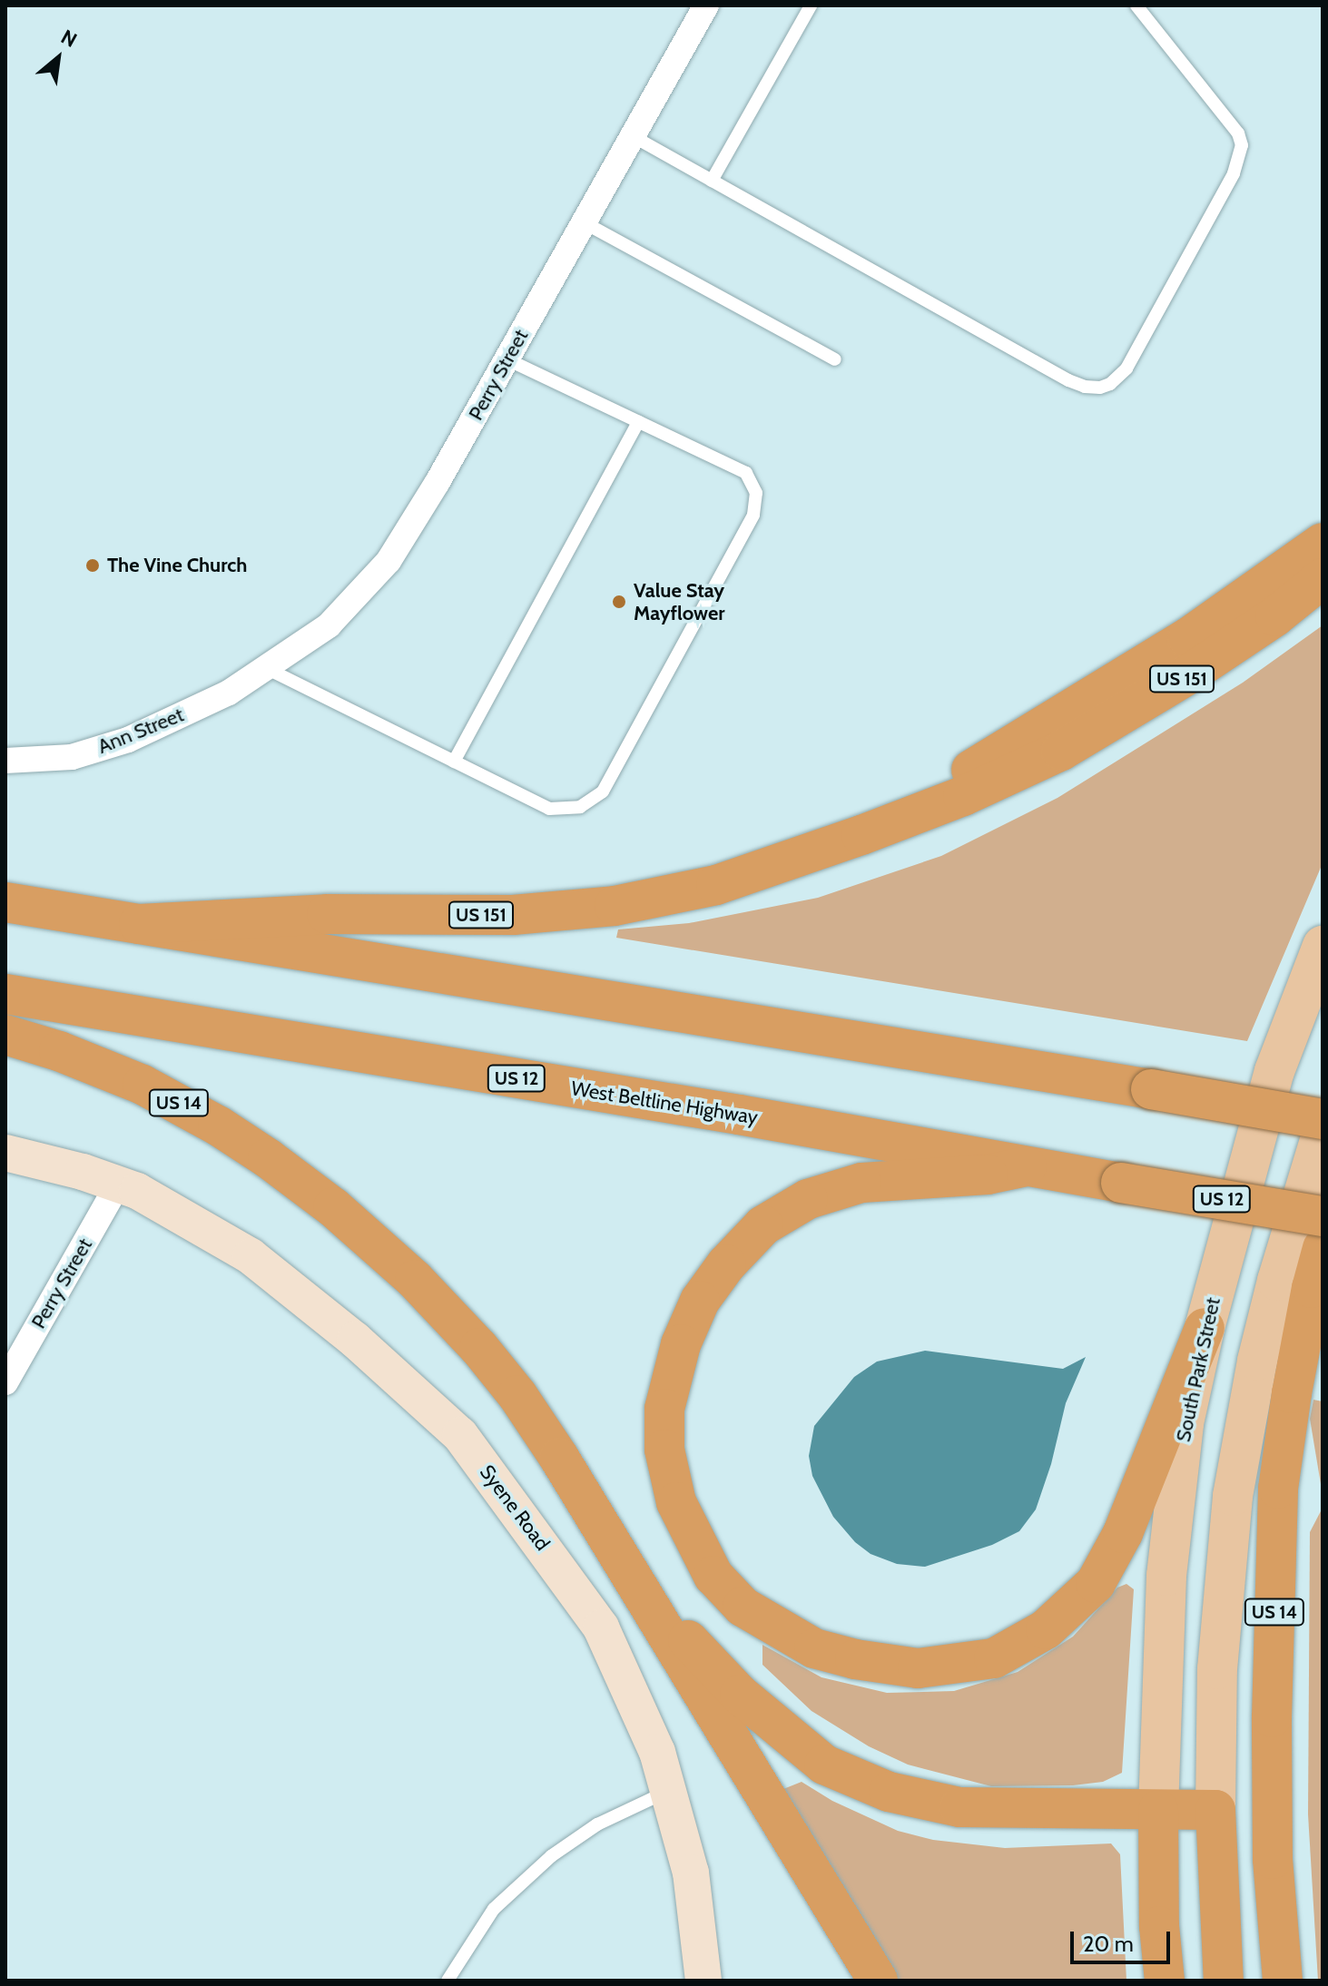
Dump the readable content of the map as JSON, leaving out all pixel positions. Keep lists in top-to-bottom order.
{
  "streets": {
    "highway": [
      "US 151",
      "US 12",
      "US 14",
      "West Beltline Highway"
    ],
    "main road": ["South Park Street"],
    "street": ["Perry Street", "Ann Street", "Syene Road"]
  },
  "crossings": [
    ["Perry Street", "Ann Street"],
    ["Perry Street", "Syene Road"]
  ],
  "places": ["The Vine Church", "Value Stay Mayflower"],
  "scale_bar": "20 m",
  "north": "top right"
}
